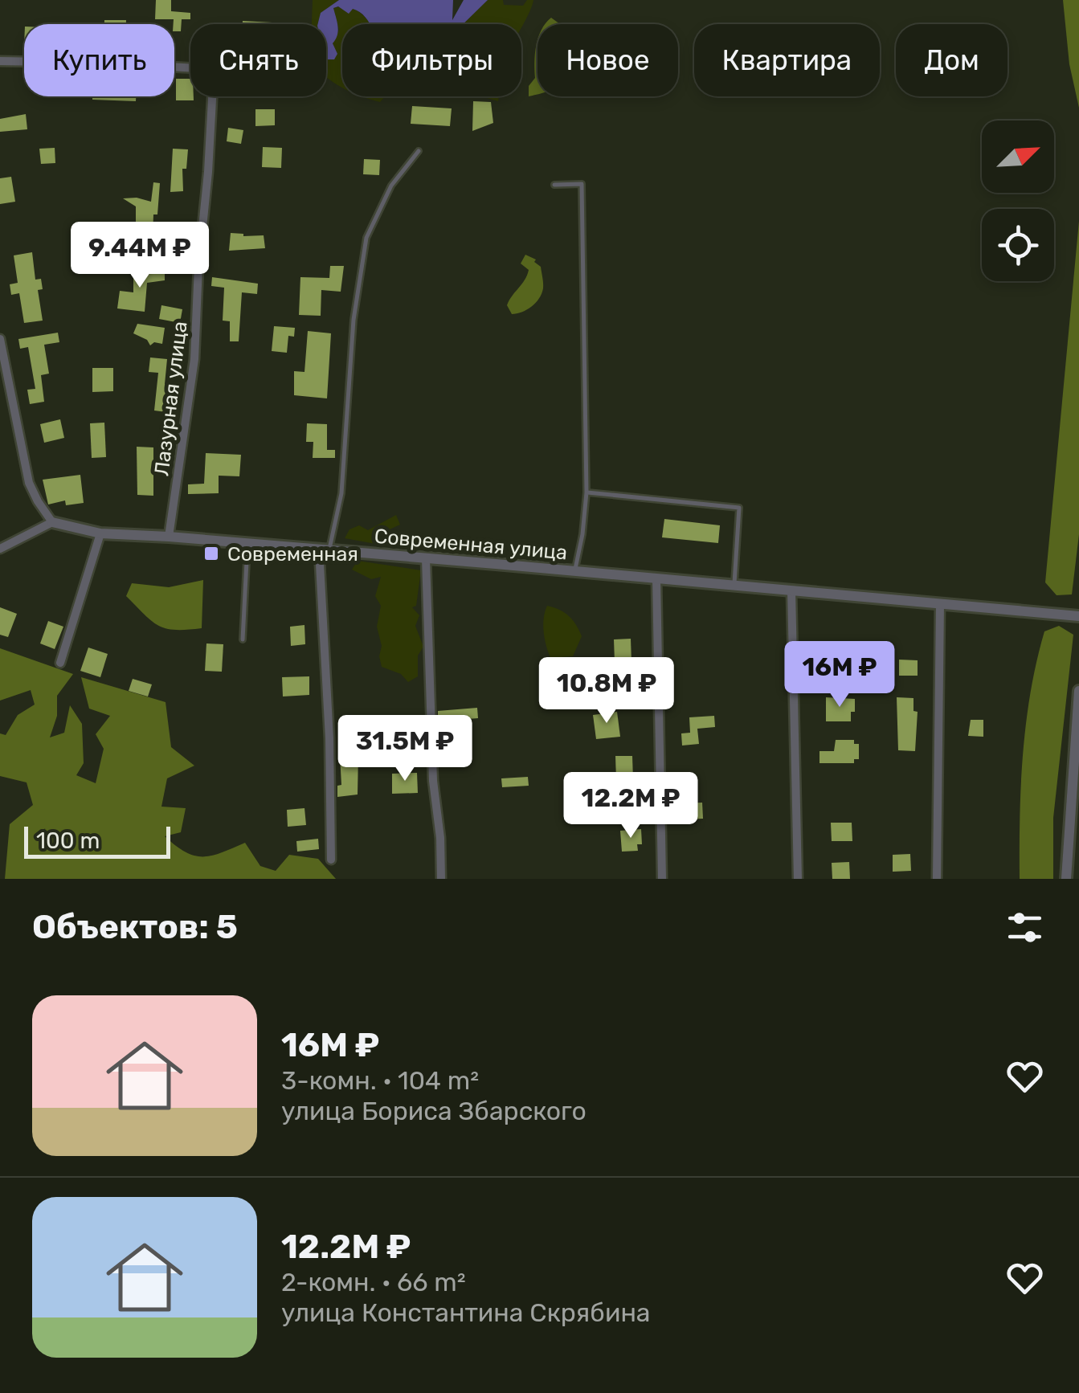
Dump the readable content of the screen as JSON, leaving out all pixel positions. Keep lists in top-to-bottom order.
{
  "streets": {
    "street": ["Лазурная улица", "Современная улица"]
  },
  "crossings": [
    ["Лазурная улица", "Современная улица"]
  ],
  "places": {
    "transit": ["Современная"]
  },
  "scale_bar": "100 m",
  "north": "top right",
  "page": {
    "chip": [
      "Купить",
      "Снять",
      "Фильтры",
      "Новое",
      "Квартира",
      "Дом"
    ],
    "price": [
      "9.44M ₽",
      "16M ₽",
      "10.8M ₽",
      "31.5M ₽",
      "12.2M ₽"
    ],
    "scale": "100 m",
    "heading": "Объектов: 5",
    "list": [
      {
        "name": "16M ₽",
        "note": "3-комн. · 104 m² · улица Бориса Збарского"
      },
      {
        "name": "12.2M ₽",
        "note": "2-комн. · 66 m² · улица Константина Скрябина"
      }
    ]
  }
}
